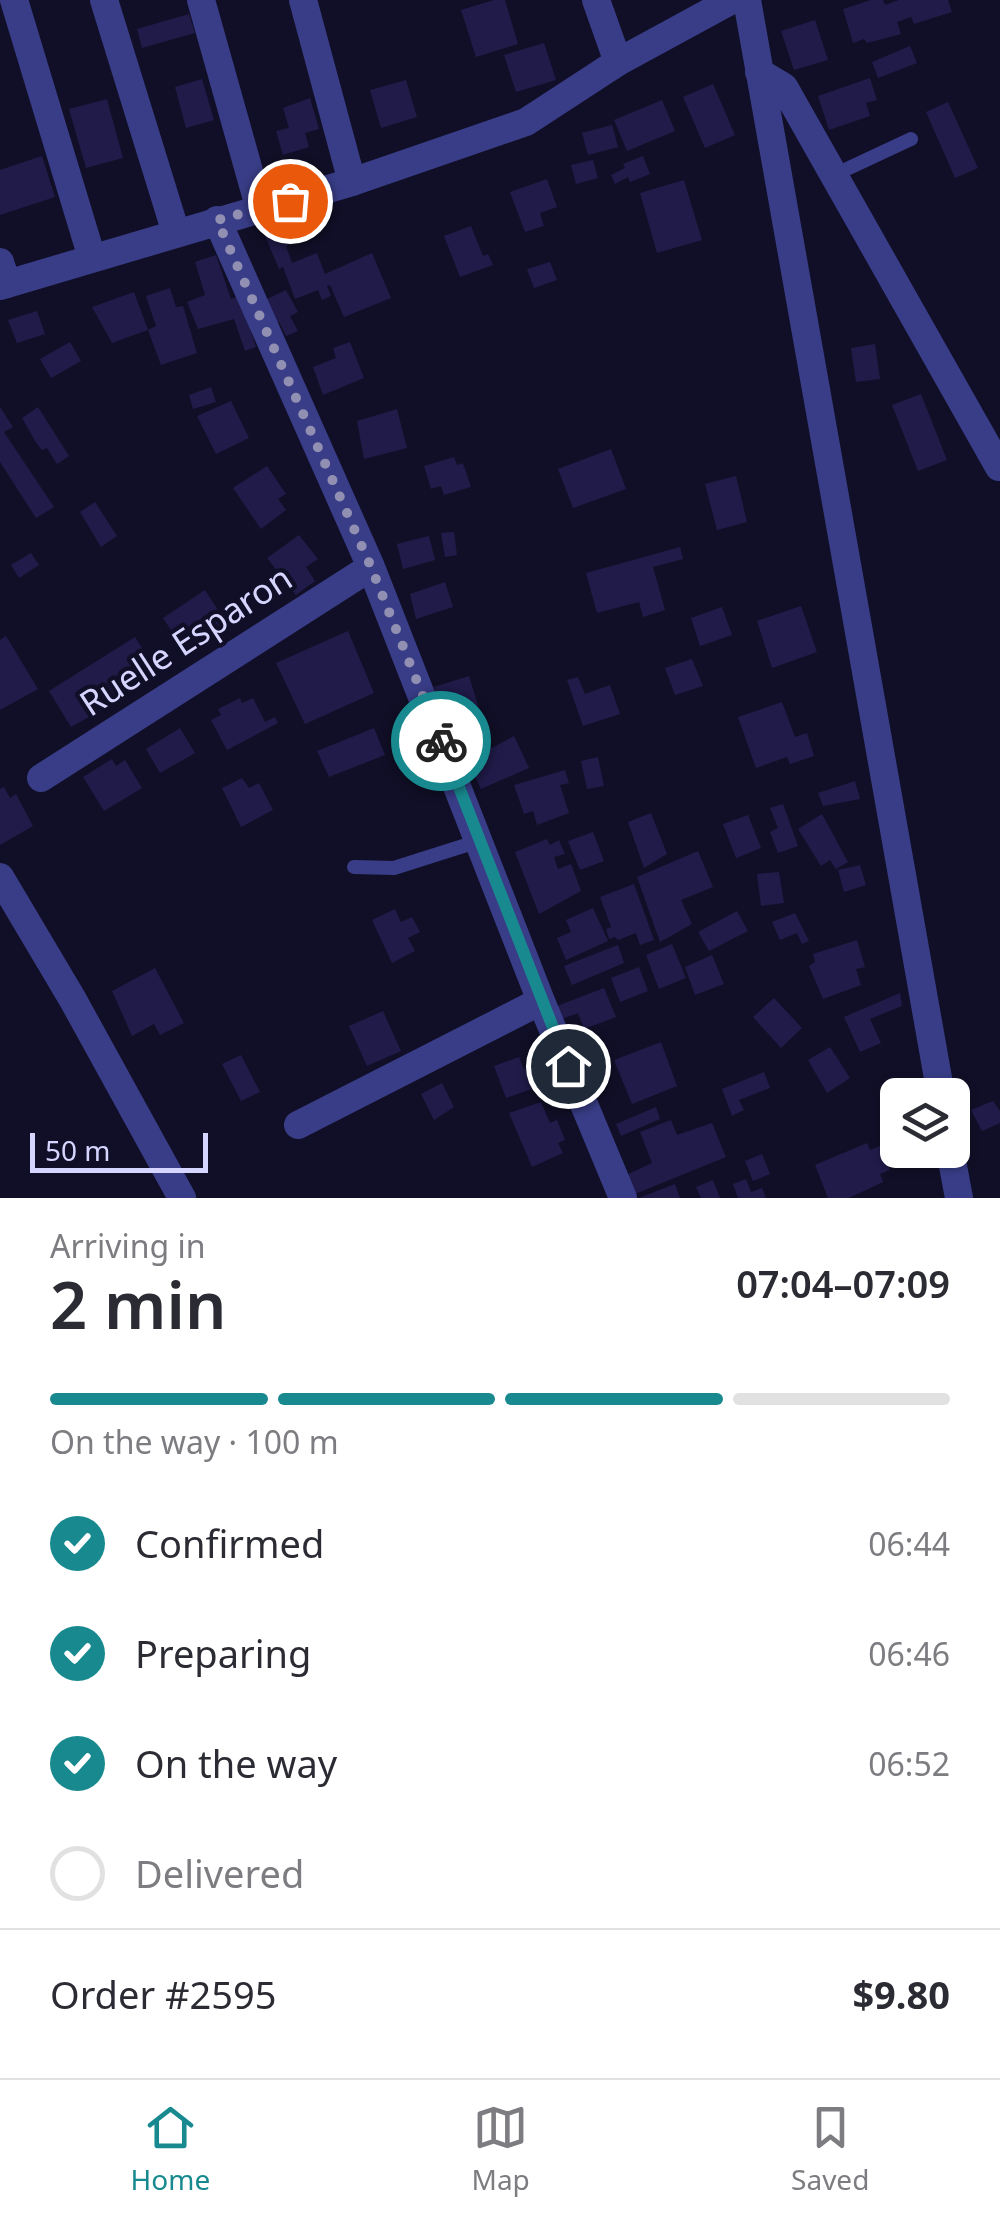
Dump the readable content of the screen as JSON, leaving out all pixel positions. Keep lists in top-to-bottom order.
{
  "streets": {
    "street": ["Ruelle Esparon"]
  },
  "scale_bar": "50 m",
  "page": {
    "scale": "50 m",
    "heading": ["2 min", "Arriving in", "07:04–07:09"],
    "panel": ["Order #2595", "$9.80"],
    "bar": "On the way · 100 m",
    "list": [
      ["Confirmed", "06:44"],
      ["Preparing", "06:46"],
      ["On the way", "06:52"],
      "Delivered"
    ],
    "tabs": ["Home", "Map", "Saved"]
  }
}
